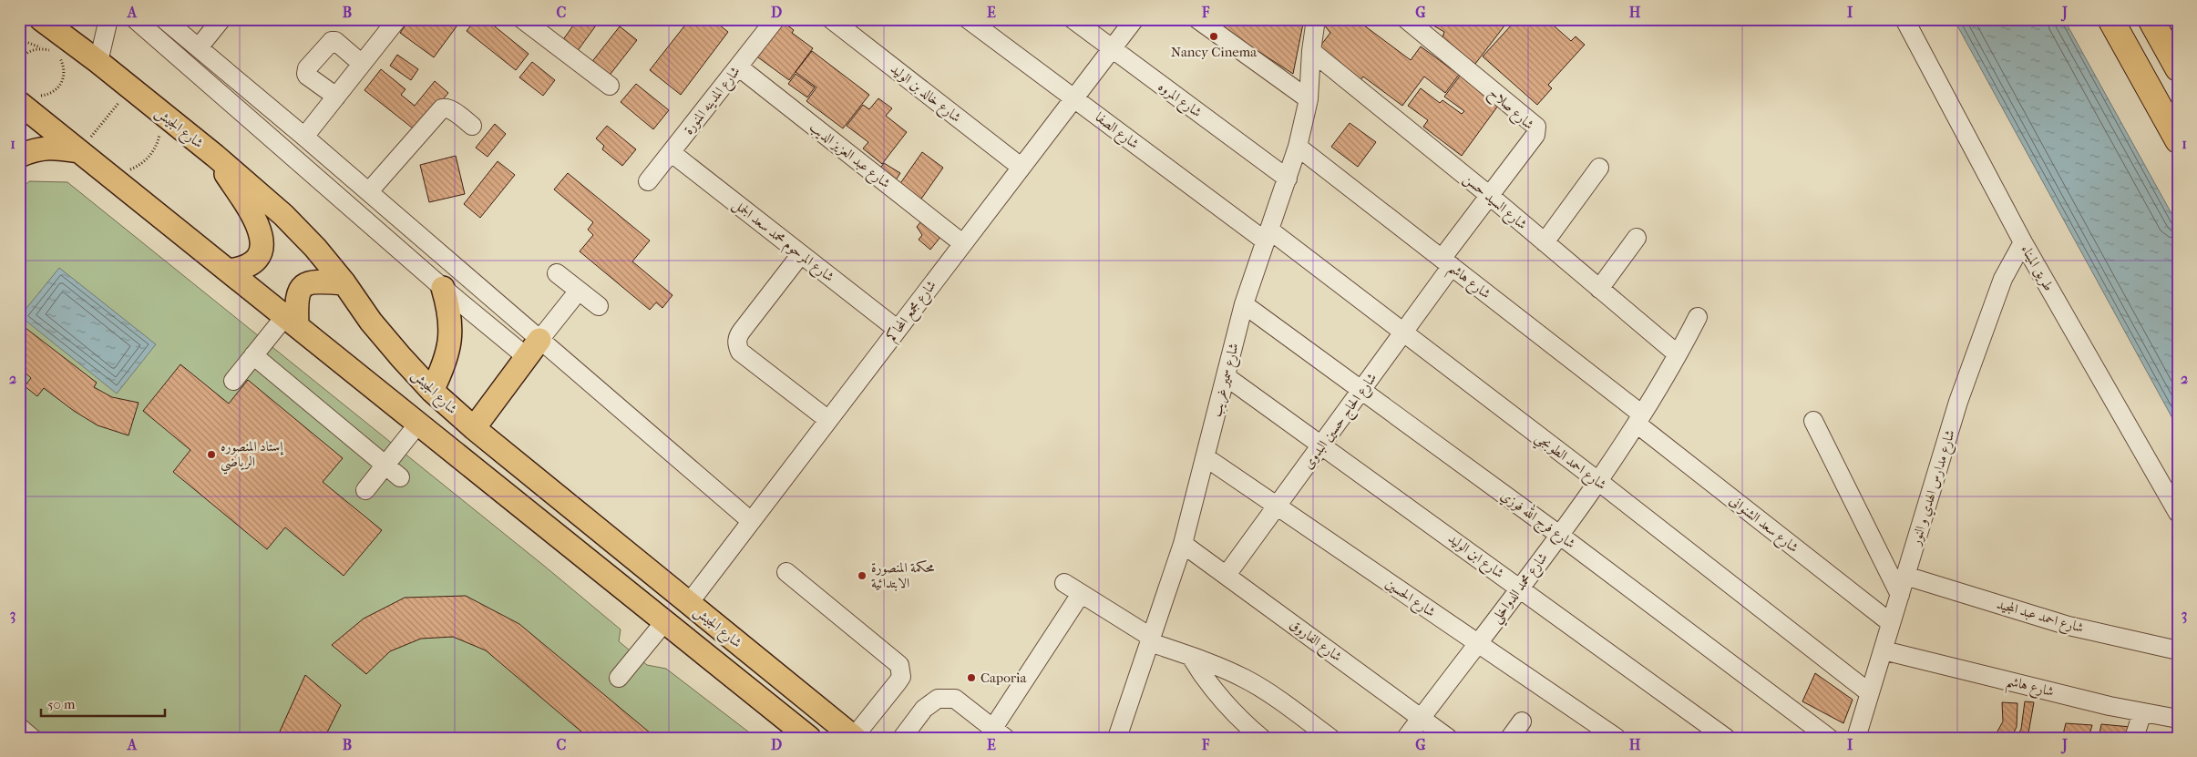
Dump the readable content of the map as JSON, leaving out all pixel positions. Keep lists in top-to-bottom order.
{
  "streets": {
    "main road": ["شارع الجيش"],
    "street": [
      "شارع خالد بن الوليد",
      "شارع المروه",
      "شارع المدينه المنورة",
      "شارع صلاح",
      "شارع الصفا",
      "شارع عبد العزيز الديب",
      "شارع السيد حسن",
      "شارع المرحوم محمد سعد الجمل",
      "طريق الميناء",
      "شارع هاشم",
      "شارع مجمع المحاكم",
      "شارع سمير غريب",
      "شارع الحاج حسين البدوى",
      "شارع احمد الطوبجي",
      "شارع مدارس الهدي و النور",
      "شارع فرج الله فوزي",
      "شارع سعد الشنوانى",
      "شارع ابن الوليد",
      "شارع محمد الدواخلي",
      "شارع الحسين",
      "شارع احمد عبد المجيد",
      "شارع الفاروق"
    ]
  },
  "crossings": [
    ["شارع خالد بن الوليد", "شارع مجمع المحاكم"],
    ["شارع المروه", "شارع مجمع المحاكم"],
    ["شارع المروه", "شارع سمير غريب"],
    ["شارع المدينه المنورة", "شارع عبد العزيز الديب"],
    ["شارع المدينه المنورة", "شارع المرحوم محمد سعد الجمل"],
    ["شارع صلاح", "شارع السيد حسن"],
    ["شارع صلاح", "شارع هاشم"],
    ["شارع صلاح", "شارع الحاج حسين البدوى"],
    ["شارع الجيش", "شارع مجمع المحاكم"],
    ["شارع الصفا", "شارع مجمع المحاكم"],
    ["شارع الصفا", "شارع سمير غريب"],
    ["شارع الصفا", "شارع احمد الطوبجي"],
    ["شارع عبد العزيز الديب", "شارع مجمع المحاكم"],
    ["شارع السيد حسن", "شارع سمير غريب"],
    ["شارع السيد حسن", "شارع محمد الدواخلي"],
    ["شارع المرحوم محمد سعد الجمل", "شارع مجمع المحاكم"],
    ["طريق الميناء", "شارع مدارس الهدي و النور"],
    ["شارع هاشم", "شارع سمير غريب"],
    ["شارع هاشم", "شارع الحاج حسين البدوى"],
    ["شارع هاشم", "شارع مدارس الهدي و النور"],
    ["شارع هاشم", "شارع سعد الشنوانى"],
    ["شارع هاشم", "شارع محمد الدواخلي"],
    ["شارع سمير غريب", "شارع احمد الطوبجي"],
    ["شارع سمير غريب", "شارع فرج الله فوزي"],
    ["شارع سمير غريب", "شارع ابن الوليد"],
    ["شارع سمير غريب", "شارع الحسين"],
    ["شارع سمير غريب", "شارع الفاروق"],
    ["شارع الحاج حسين البدوى", "شارع احمد الطوبجي"],
    ["شارع الحاج حسين البدوى", "شارع فرج الله فوزي"],
    ["شارع الحاج حسين البدوى", "شارع ابن الوليد"],
    ["شارع الحاج حسين البدوى", "شارع الحسين"],
    ["شارع الحاج حسين البدوى", "شارع الفاروق"],
    ["شارع احمد الطوبجي", "شارع مدارس الهدي و النور"],
    ["شارع احمد الطوبجي", "شارع محمد الدواخلي"],
    ["شارع مدارس الهدي و النور", "شارع سعد الشنوانى"],
    ["شارع مدارس الهدي و النور", "شارع احمد عبد المجيد"],
    ["شارع فرج الله فوزي", "شارع محمد الدواخلي"],
    ["شارع سعد الشنوانى", "شارع محمد الدواخلي"],
    ["شارع ابن الوليد", "شارع محمد الدواخلي"],
    ["شارع محمد الدواخلي", "شارع الحسين"],
    ["شارع محمد الدواخلي", "شارع الفاروق"]
  ],
  "places": [
    "Nancy Cinema",
    "إستاد المنصوره الرياضي",
    "محكمة المنصورة الابتدائية",
    "Caporia"
  ],
  "scale_bar": "50 m",
  "grid": {
    "columns": [
      "A",
      "B",
      "C",
      "D",
      "E",
      "F",
      "G",
      "H",
      "I",
      "J"
    ],
    "rows": ["1", "2", "3"]
  }
}
